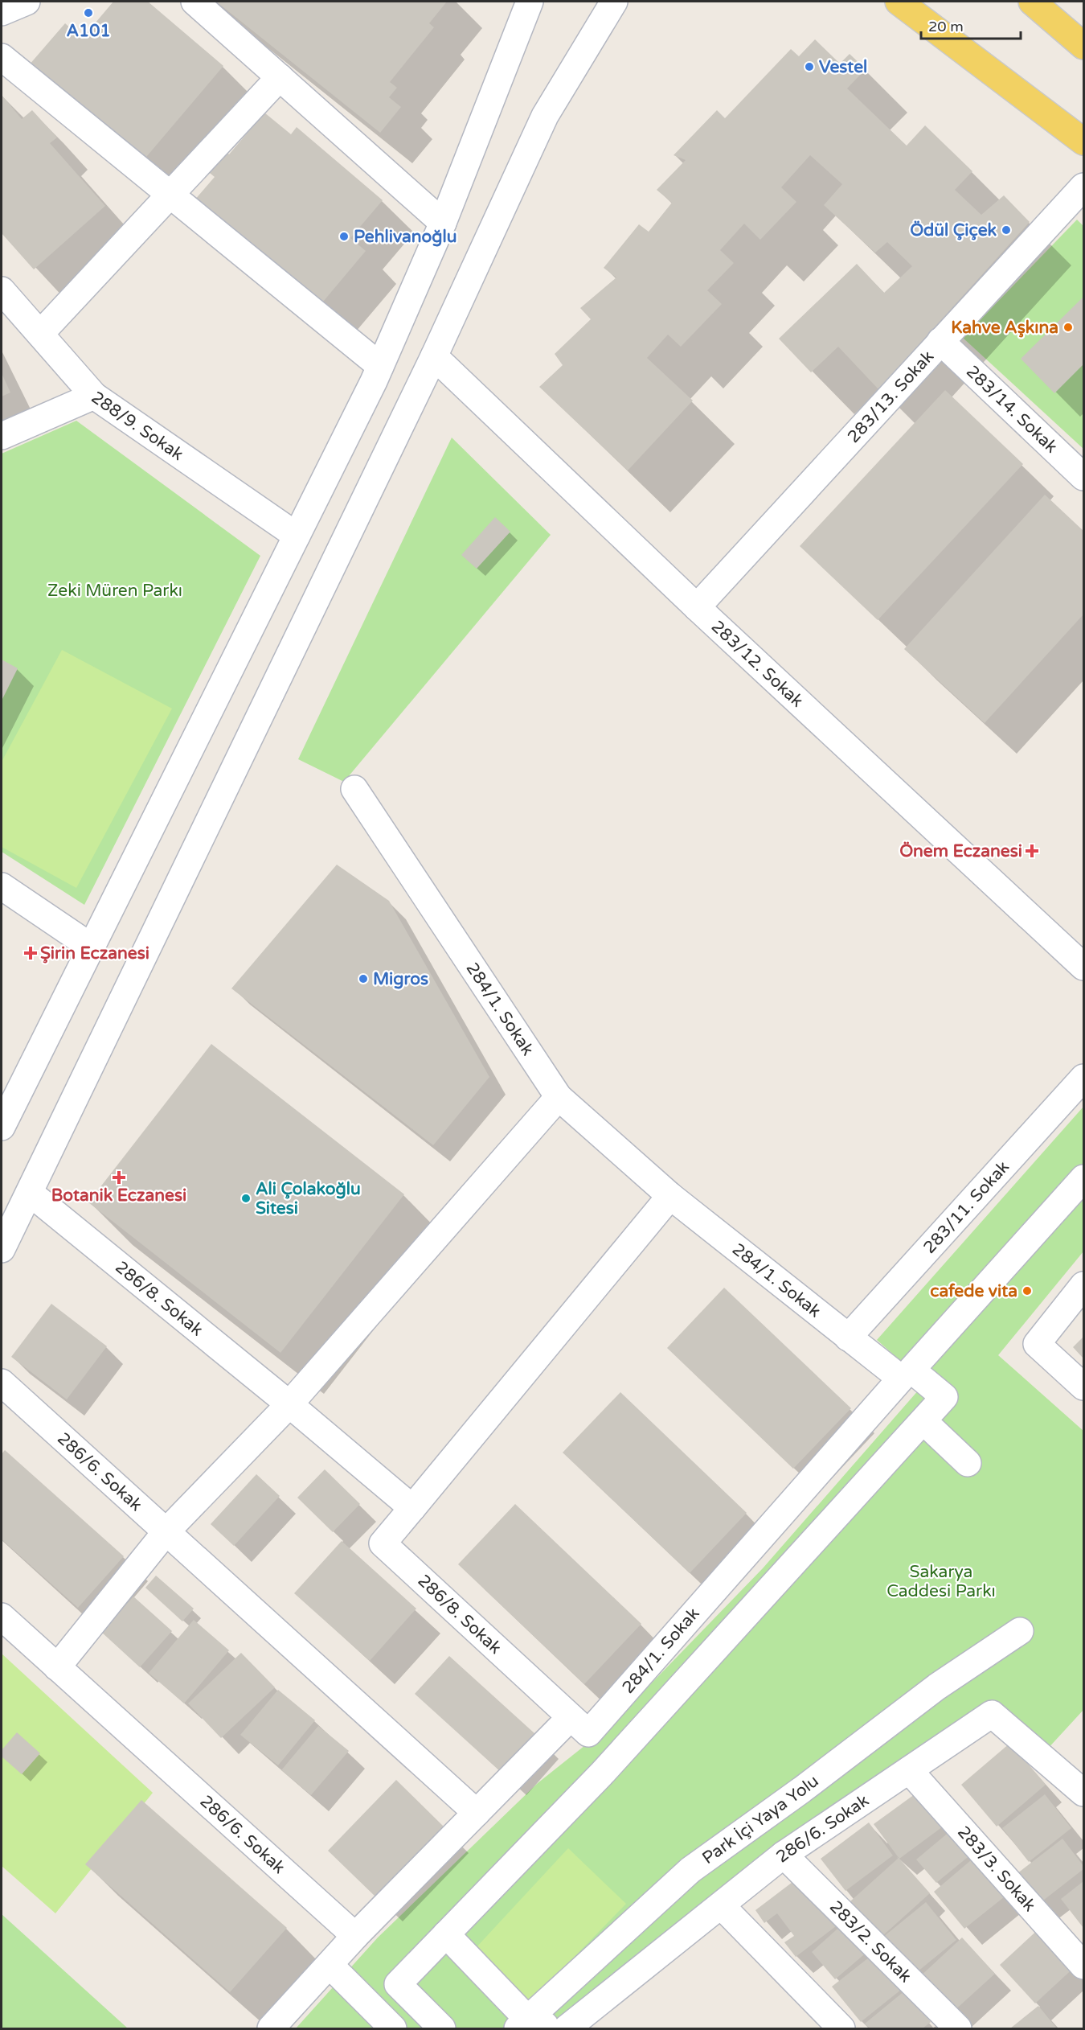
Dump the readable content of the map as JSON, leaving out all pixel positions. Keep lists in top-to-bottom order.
{
  "streets": {
    "street": [
      "283/13. Sokak",
      "283/14. Sokak",
      "288/9. Sokak",
      "283/12. Sokak",
      "284/1. Sokak",
      "283/11. Sokak",
      "286/8. Sokak",
      "286/6. Sokak",
      "Park İçi Yaya Yolu",
      "283/3. Sokak",
      "283/2. Sokak"
    ]
  },
  "crossings": [
    ["283/13. Sokak", "283/14. Sokak"],
    ["283/13. Sokak", "283/12. Sokak"],
    ["284/1. Sokak", "283/11. Sokak"],
    ["284/1. Sokak", "286/8. Sokak"],
    ["286/6. Sokak", "283/3. Sokak"],
    ["286/6. Sokak", "283/2. Sokak"]
  ],
  "parks": ["Zeki Müren Parkı", "Sakarya Caddesi Parkı"],
  "places": {
    "other": [
      "A101",
      "Vestel",
      "Ödül Çiçek",
      "Pehlivanoğlu",
      "Kahve Aşkına",
      "Migros",
      "Ali Çolakoğlu Sitesi",
      "cafede vita"
    ],
    "health": ["Önem Eczanesi", "Şirin Eczanesi", "Botanik Eczanesi"]
  },
  "scale_bar": "20 m"
}
